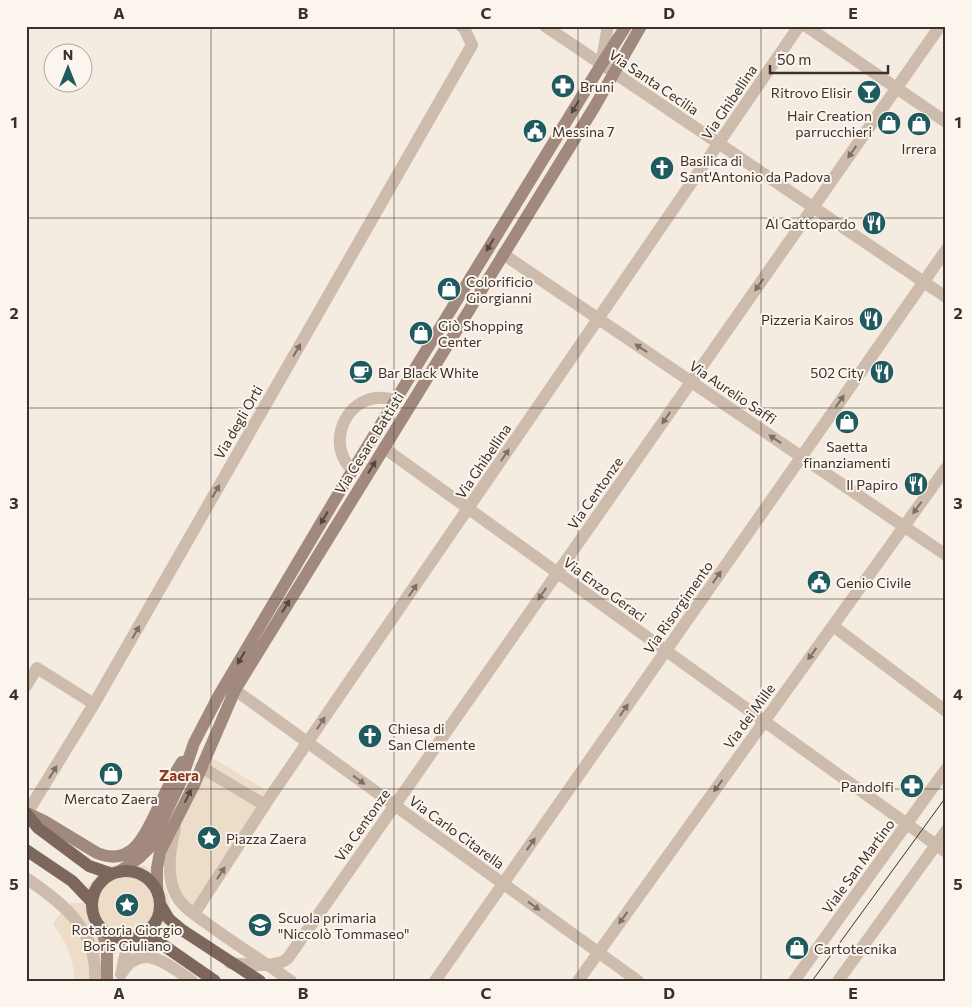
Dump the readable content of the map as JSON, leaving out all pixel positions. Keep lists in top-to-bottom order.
{
  "streets": {
    "main road": ["Via Cesare Battisti"],
    "street": [
      "Via Santa Cecilia",
      "Via Ghibellina",
      "Via Aurelio Saffi",
      "Via degli Orti",
      "Via Centonze",
      "Via Enzo Geraci",
      "Via Risorgimento",
      "Via dei Mille",
      "Via Carlo Citarella",
      "Viale San Martino"
    ]
  },
  "crossings": [
    ["Via Santa Cecilia", "Via Ghibellina"],
    ["Via Santa Cecilia", "Via Cesare Battisti"],
    ["Via Santa Cecilia", "Via Centonze"],
    ["Via Santa Cecilia", "Via Risorgimento"],
    ["Via Ghibellina", "Via Aurelio Saffi"],
    ["Via Ghibellina", "Via Enzo Geraci"],
    ["Via Ghibellina", "Via Carlo Citarella"],
    ["Via Aurelio Saffi", "Via Cesare Battisti"],
    ["Via Aurelio Saffi", "Via Centonze"],
    ["Via Aurelio Saffi", "Via Risorgimento"],
    ["Via Aurelio Saffi", "Via dei Mille"],
    ["Via Cesare Battisti", "Via Enzo Geraci"],
    ["Via Cesare Battisti", "Via Carlo Citarella"],
    ["Via Centonze", "Via Enzo Geraci"],
    ["Via Centonze", "Via Carlo Citarella"],
    ["Via Enzo Geraci", "Via Risorgimento"],
    ["Via Enzo Geraci", "Via dei Mille"],
    ["Via Enzo Geraci", "Viale San Martino"],
    ["Via Risorgimento", "Via Carlo Citarella"],
    ["Via dei Mille", "Via Carlo Citarella"]
  ],
  "one_way": [
    "Via Ghibellina",
    "Via Aurelio Saffi",
    "Via degli Orti",
    "Via Centonze",
    "Via Risorgimento",
    "Via dei Mille",
    "Via Carlo Citarella"
  ],
  "districts": ["Zaera"],
  "places": {
    "pharmacy": ["Bruni", "Pandolfi"],
    "bar": ["Ritrovo Elisir"],
    "shop": [
      "Hair Creation parrucchieri",
      "Irrera",
      "Colorificio Giorgianni",
      "Giò Shopping Center",
      "Saetta finanziamenti",
      "Mercato Zaera",
      "Cartotecnika"
    ],
    "public building": ["Messina 7", "Genio Civile"],
    "church": ["Basilica di Sant'Antonio da Padova", "Chiesa di San Clemente"],
    "restaurant": [
      "Al Gattopardo",
      "Pizzeria Kairos",
      "502 City",
      "Il Papiro"
    ],
    "cafe": ["Bar Black White"],
    "place": ["Piazza Zaera", "Rotatoria Giorgio Boris Giuliano"],
    "school or university": ["Scuola primaria \"Niccolò Tommaseo\""]
  },
  "scale_bar": "50 m",
  "north": "top",
  "grid": {
    "columns": [
      "A",
      "B",
      "C",
      "D",
      "E"
    ],
    "rows": [
      "1",
      "2",
      "3",
      "4",
      "5"
    ]
  }
}
